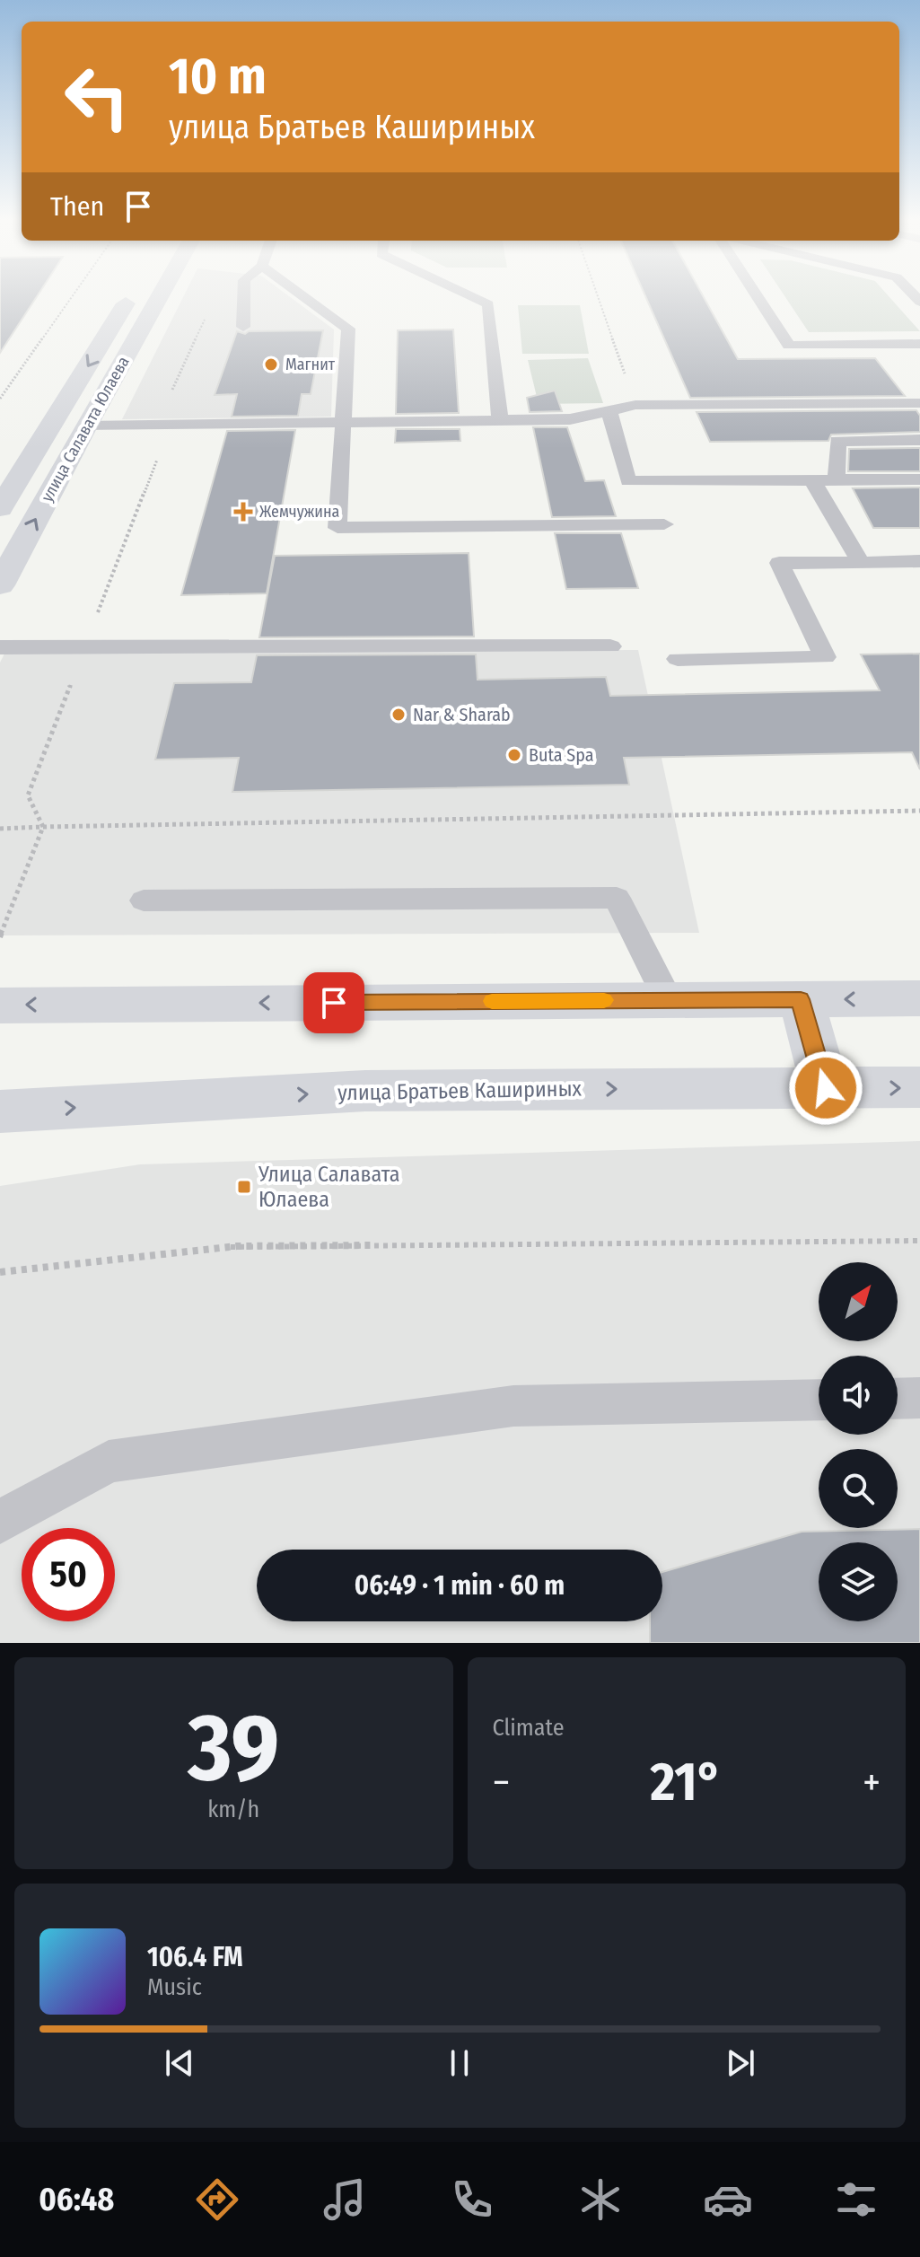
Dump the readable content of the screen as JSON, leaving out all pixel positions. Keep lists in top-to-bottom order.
{
  "streets": {
    "main road": ["улица Салавата Юлаева", "улица Братьев Кашириных"]
  },
  "places": {
    "other": ["Магнит", "Nar & Sharab", "Buta Spa"],
    "health": ["Жемчужина"],
    "transit": ["Улица Салавата Юлаева"]
  },
  "north": "top right",
  "page": {
    "turn": ["10 m", "улица Братьев Кашириных"],
    "then": "Then",
    "limit": "50",
    "trip": "06:49 · 1 min · 60 m",
    "tile": [
      ["39", "km/h"],
      "Climate"
    ],
    "heat": ["−", "21°", "+"],
    "song": ["106.4 FM", "Music"],
    "tabs": "06:48"
  }
}
